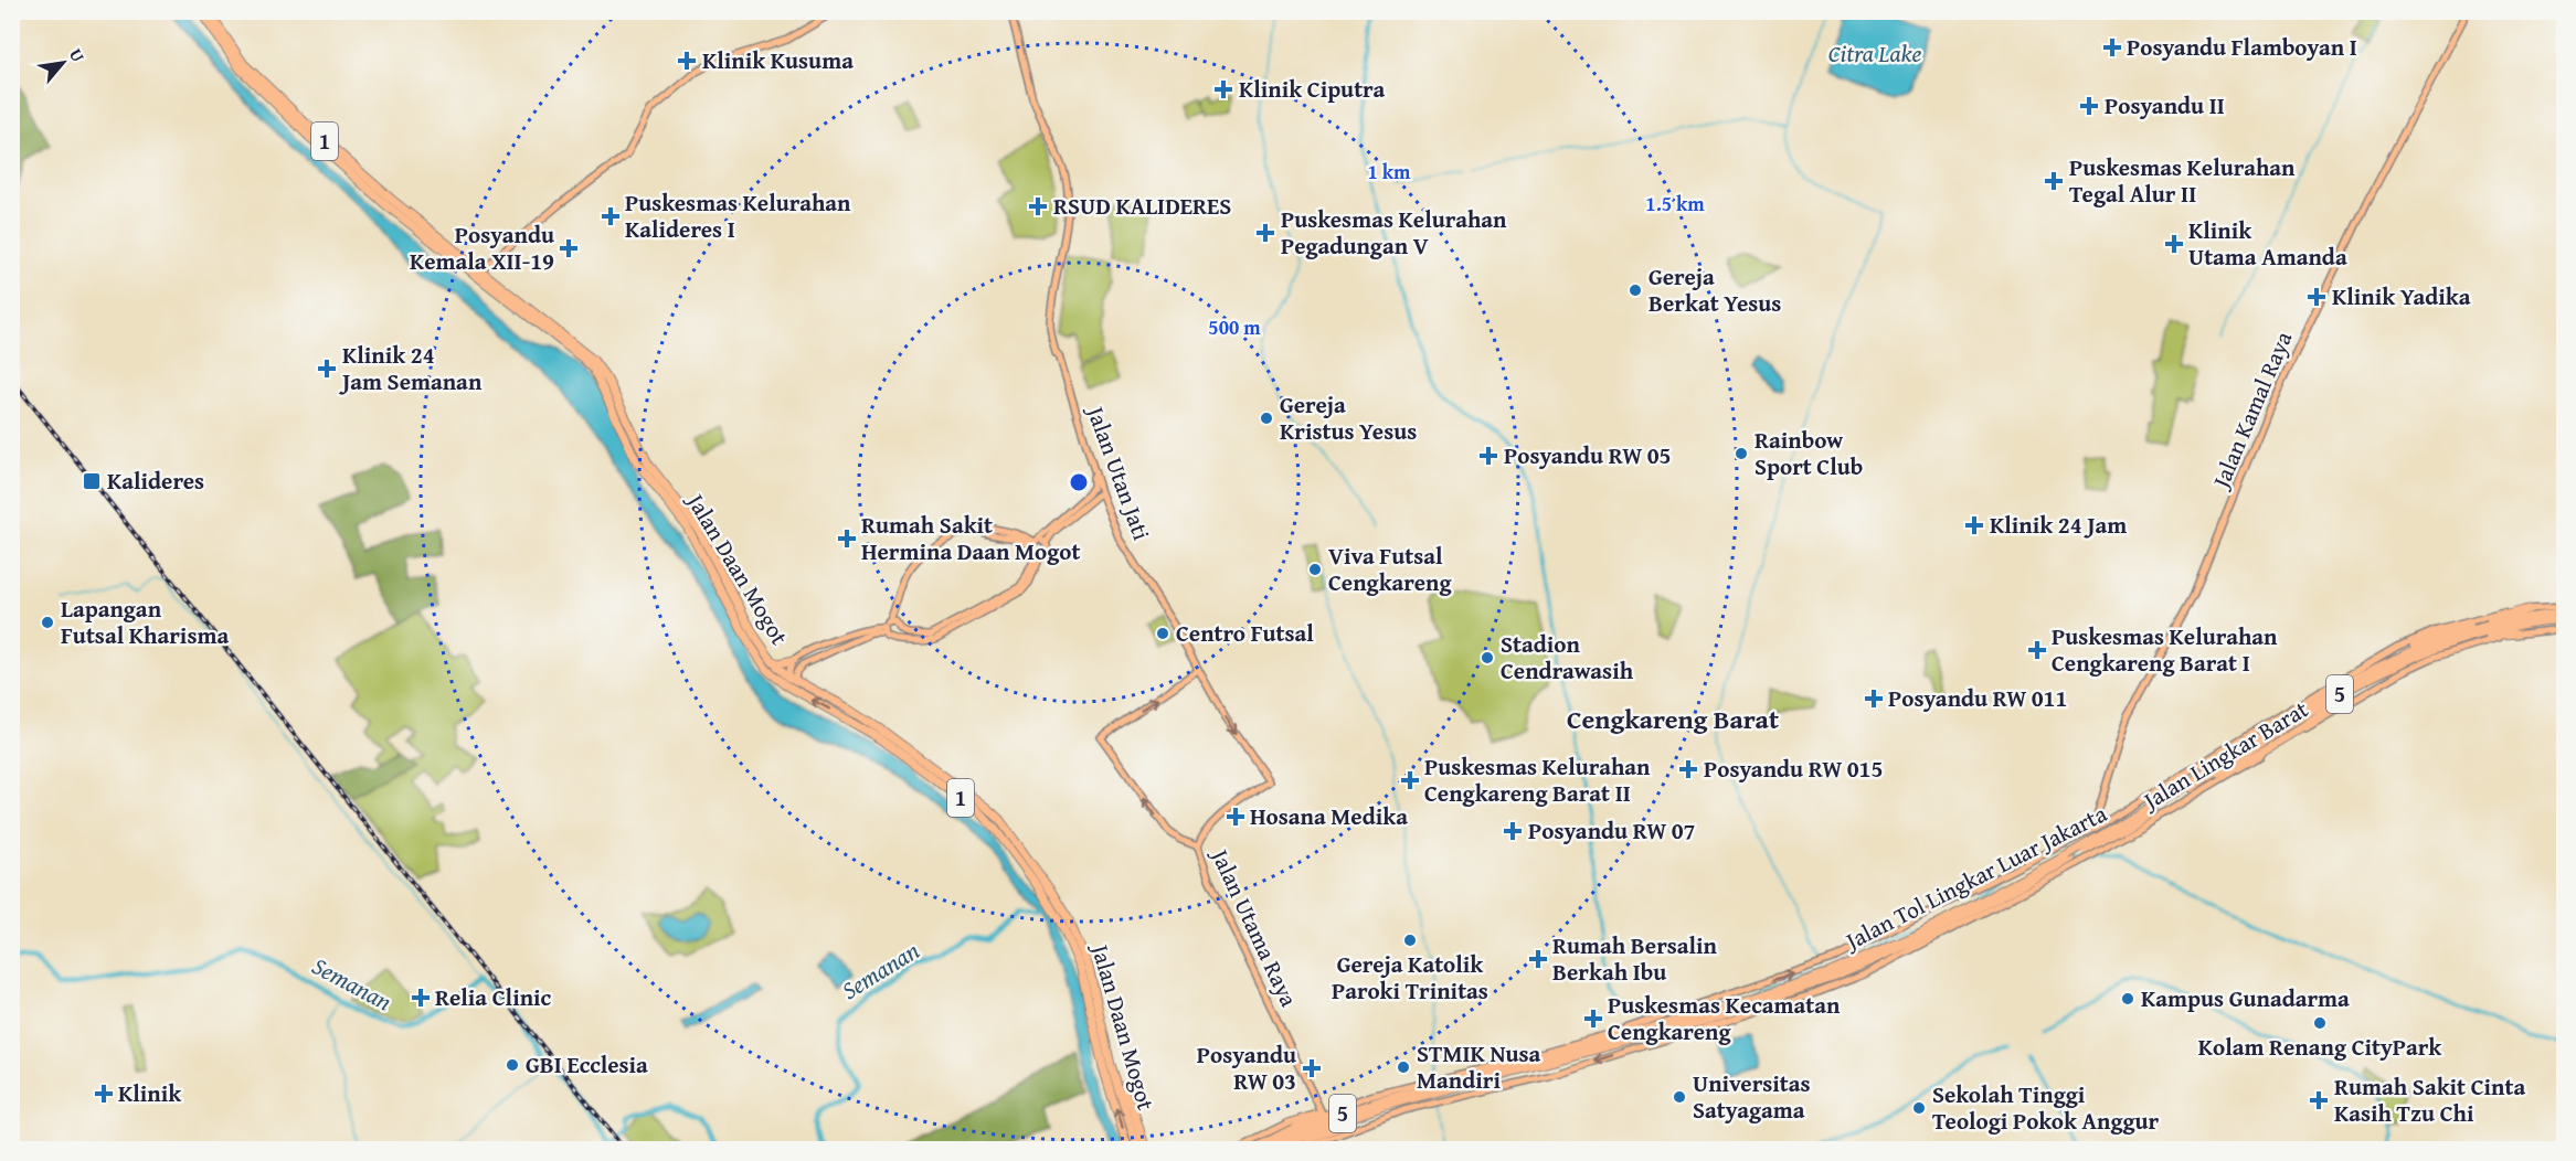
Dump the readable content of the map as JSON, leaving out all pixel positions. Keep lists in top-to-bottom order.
{
  "streets": {
    "highway": [
      "1",
      "Jalan Daan Mogot",
      "5",
      "Jalan Tol Lingkar Luar Jakarta"
    ],
    "main road": [
      "Jalan Kamal Raya",
      "Jalan Utan Jati",
      "Jalan Lingkar Barat",
      "Jalan Utama Raya"
    ]
  },
  "crossings": [
    ["Jalan Utan Jati", "Jalan Utama Raya"],
    ["Jalan Lingkar Barat", "Jalan Tol Lingkar Luar Jakarta"]
  ],
  "districts": ["Cengkareng Barat"],
  "water": ["Citra Lake", "Semanan"],
  "places": {
    "health": [
      "Posyandu Flamboyan I",
      "Klinik Kusuma",
      "Klinik Ciputra",
      "Posyandu II",
      "Puskesmas Kelurahan Tegal Alur II",
      "RSUD KALIDERES",
      "Puskesmas Kelurahan Kalideres I",
      "Puskesmas Kelurahan Pegadungan V",
      "Klinik Utama Amanda",
      "Posyandu Kemala XII-19",
      "Klinik Yadika",
      "Klinik 24 Jam Semanan",
      "Posyandu RW 05",
      "Klinik 24 Jam",
      "Rumah Sakit Hermina Daan Mogot",
      "Puskesmas Kelurahan Cengkareng Barat I",
      "Posyandu RW 011",
      "Posyandu RW 015",
      "Puskesmas Kelurahan Cengkareng Barat II",
      "Hosana Medika",
      "Posyandu RW 07",
      "Rumah Bersalin Berkah Ibu",
      "Relia Clinic",
      "Puskesmas Kecamatan Cengkareng",
      "Posyandu RW 03",
      "Klinik",
      "Rumah Sakit Cinta Kasih Tzu Chi"
    ],
    "other": [
      "Gereja Berkat Yesus",
      "Gereja Kristus Yesus",
      "Rainbow Sport Club",
      "Viva Futsal Cengkareng",
      "Lapangan Futsal Kharisma",
      "Centro Futsal",
      "Stadion Cendrawasih",
      "Gereja Katolik Paroki Trinitas",
      "Kampus Gunadarma",
      "Kolam Renang CityPark",
      "GBI Ecclesia",
      "STMIK Nusa Mandiri",
      "Universitas Satyagama",
      "Sekolah Tinggi Teologi Pokok Anggur"
    ],
    "transit": ["Kalideres"]
  },
  "north": "top right",
  "rings": ["1 km", "1.5 km", "500 m"]
}
